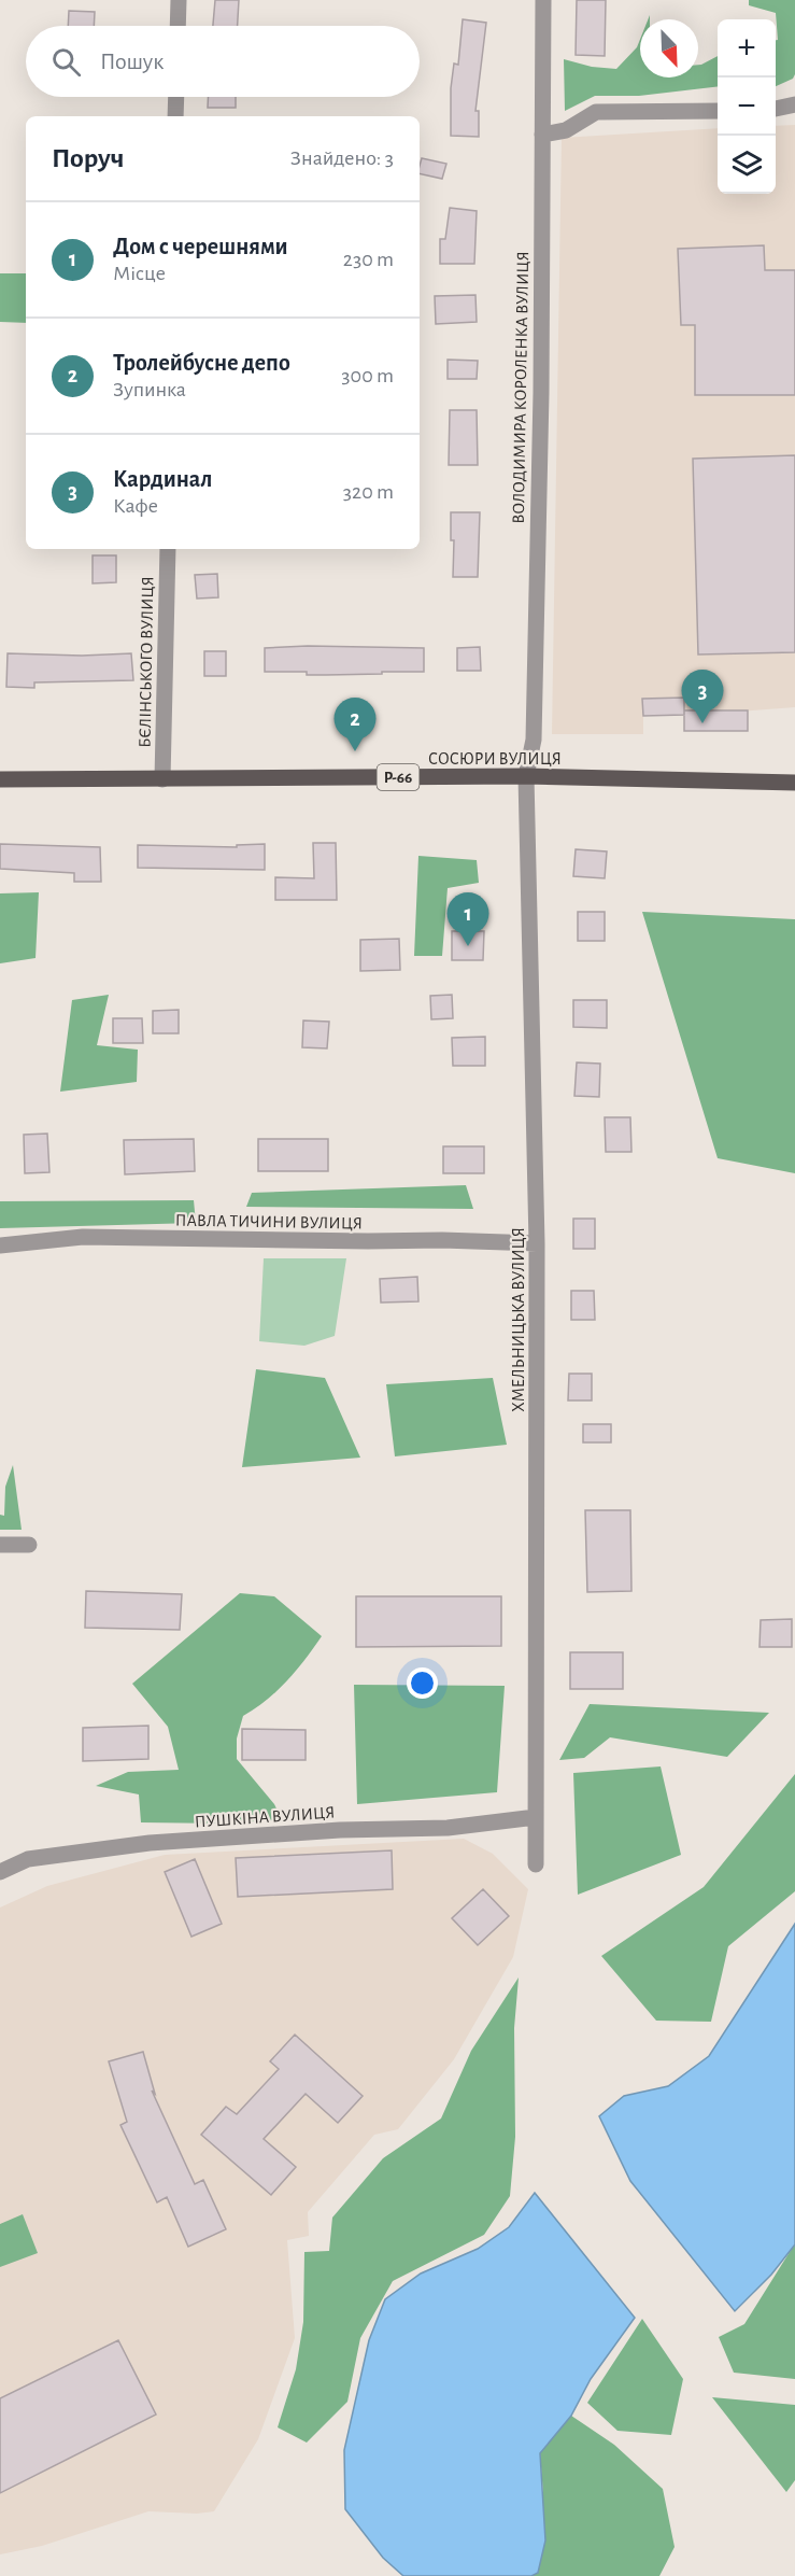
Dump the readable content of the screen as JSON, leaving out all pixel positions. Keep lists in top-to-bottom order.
{
  "streets": {
    "main road": ["СОСЮРИ ВУЛИЦЯ", "Р-66"],
    "street": [
      "ВОЛОДИМИРА КОРОЛЕНКА ВУЛИЦЯ",
      "БЄЛІНСЬКОГО ВУЛИЦЯ",
      "ПАВЛА ТИЧИНИ ВУЛИЦЯ",
      "ХМЕЛЬНИЦЬКА ВУЛИЦЯ",
      "ПУШКІНА ВУЛИЦЯ"
    ]
  },
  "crossings": [
    ["ВОЛОДИМИРА КОРОЛЕНКА ВУЛИЦЯ", "СОСЮРИ ВУЛИЦЯ"],
    ["ВОЛОДИМИРА КОРОЛЕНКА ВУЛИЦЯ", "ХМЕЛЬНИЦЬКА ВУЛИЦЯ"],
    ["БЄЛІНСЬКОГО ВУЛИЦЯ", "СОСЮРИ ВУЛИЦЯ"],
    ["СОСЮРИ ВУЛИЦЯ", "ХМЕЛЬНИЦЬКА ВУЛИЦЯ"],
    ["ПАВЛА ТИЧИНИ ВУЛИЦЯ", "ХМЕЛЬНИЦЬКА ВУЛИЦЯ"],
    ["ХМЕЛЬНИЦЬКА ВУЛИЦЯ", "ПУШКІНА ВУЛИЦЯ"]
  ],
  "north": "bottom right",
  "page": {
    "map_buttons": ["+", "−"],
    "search": "Пошук",
    "heading": ["Поруч", "Знайдено: 3"],
    "list": [
      {
        "mark": "1",
        "name": "Дом с черешнями",
        "note": "Місце",
        "value": "230 m"
      },
      {
        "mark": "2",
        "name": "Тролейбусне депо",
        "note": "Зупинка",
        "value": "300 m"
      },
      {
        "mark": "3",
        "name": "Кардинал",
        "note": "Кафе",
        "value": "320 m"
      }
    ],
    "pins": ["3", "2", "1"]
  }
}
